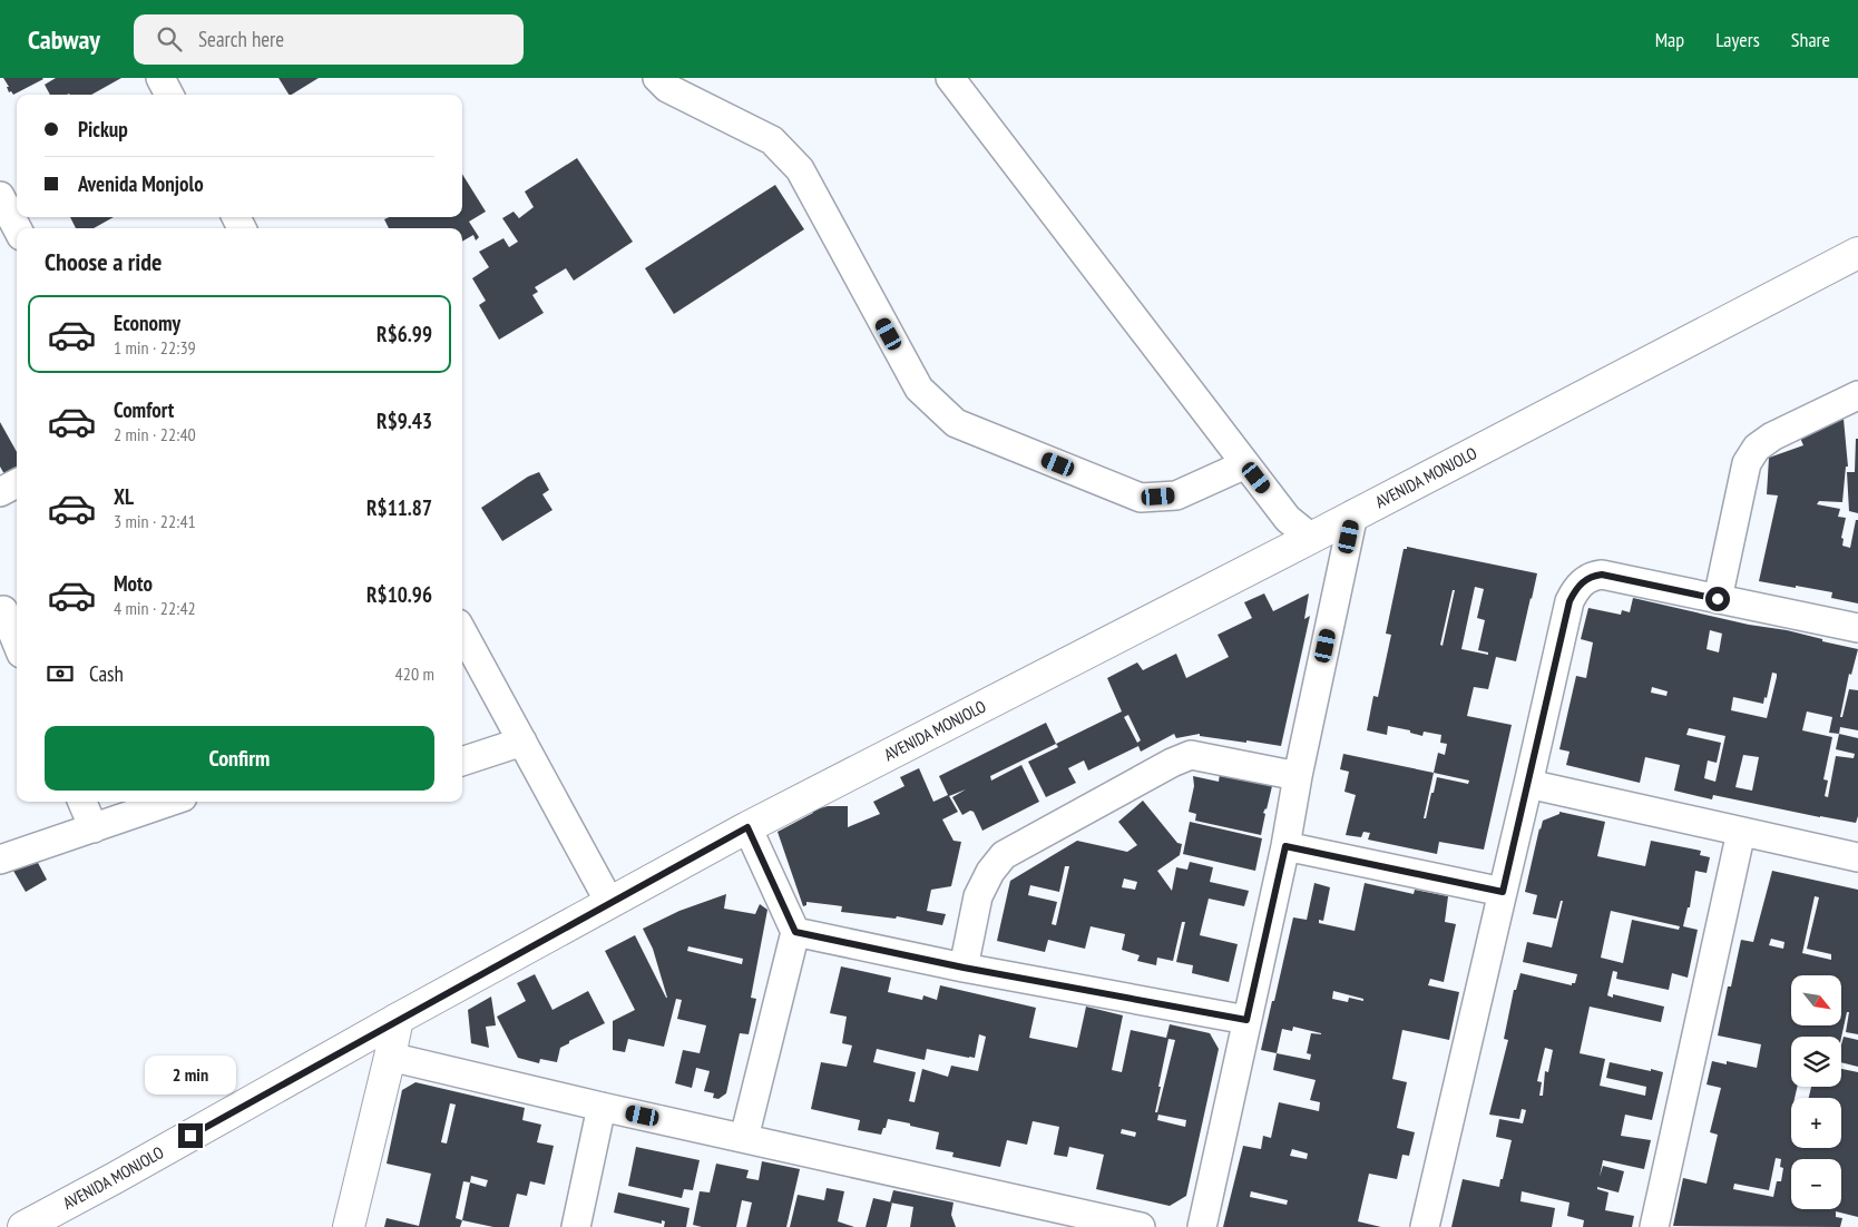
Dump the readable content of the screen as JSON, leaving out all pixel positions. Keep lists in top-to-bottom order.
{
  "streets": {
    "street": ["AVENIDA MONJOLO"]
  },
  "north": "bottom right",
  "page": {
    "header": "Cabway",
    "search": "Search here",
    "nav": ["Map", "Layers", "Share"],
    "banner": ["Pickup", "Avenida Monjolo"],
    "heading": "Choose a ride",
    "list": [
      {
        "name": "Economy",
        "note": "1 min · 22:39",
        "value": "R$6.99"
      },
      {
        "name": "Comfort",
        "note": "2 min · 22:40",
        "value": "R$9.43"
      },
      {
        "name": "XL",
        "note": "3 min · 22:41",
        "value": "R$11.87"
      },
      {
        "name": "Moto",
        "note": "4 min · 22:42",
        "value": "R$10.96"
      }
    ],
    "pay": ["Cash", "420 m"],
    "buttons": "Confirm",
    "map_buttons": ["+", "−"],
    "bubble": "2 min"
  }
}
